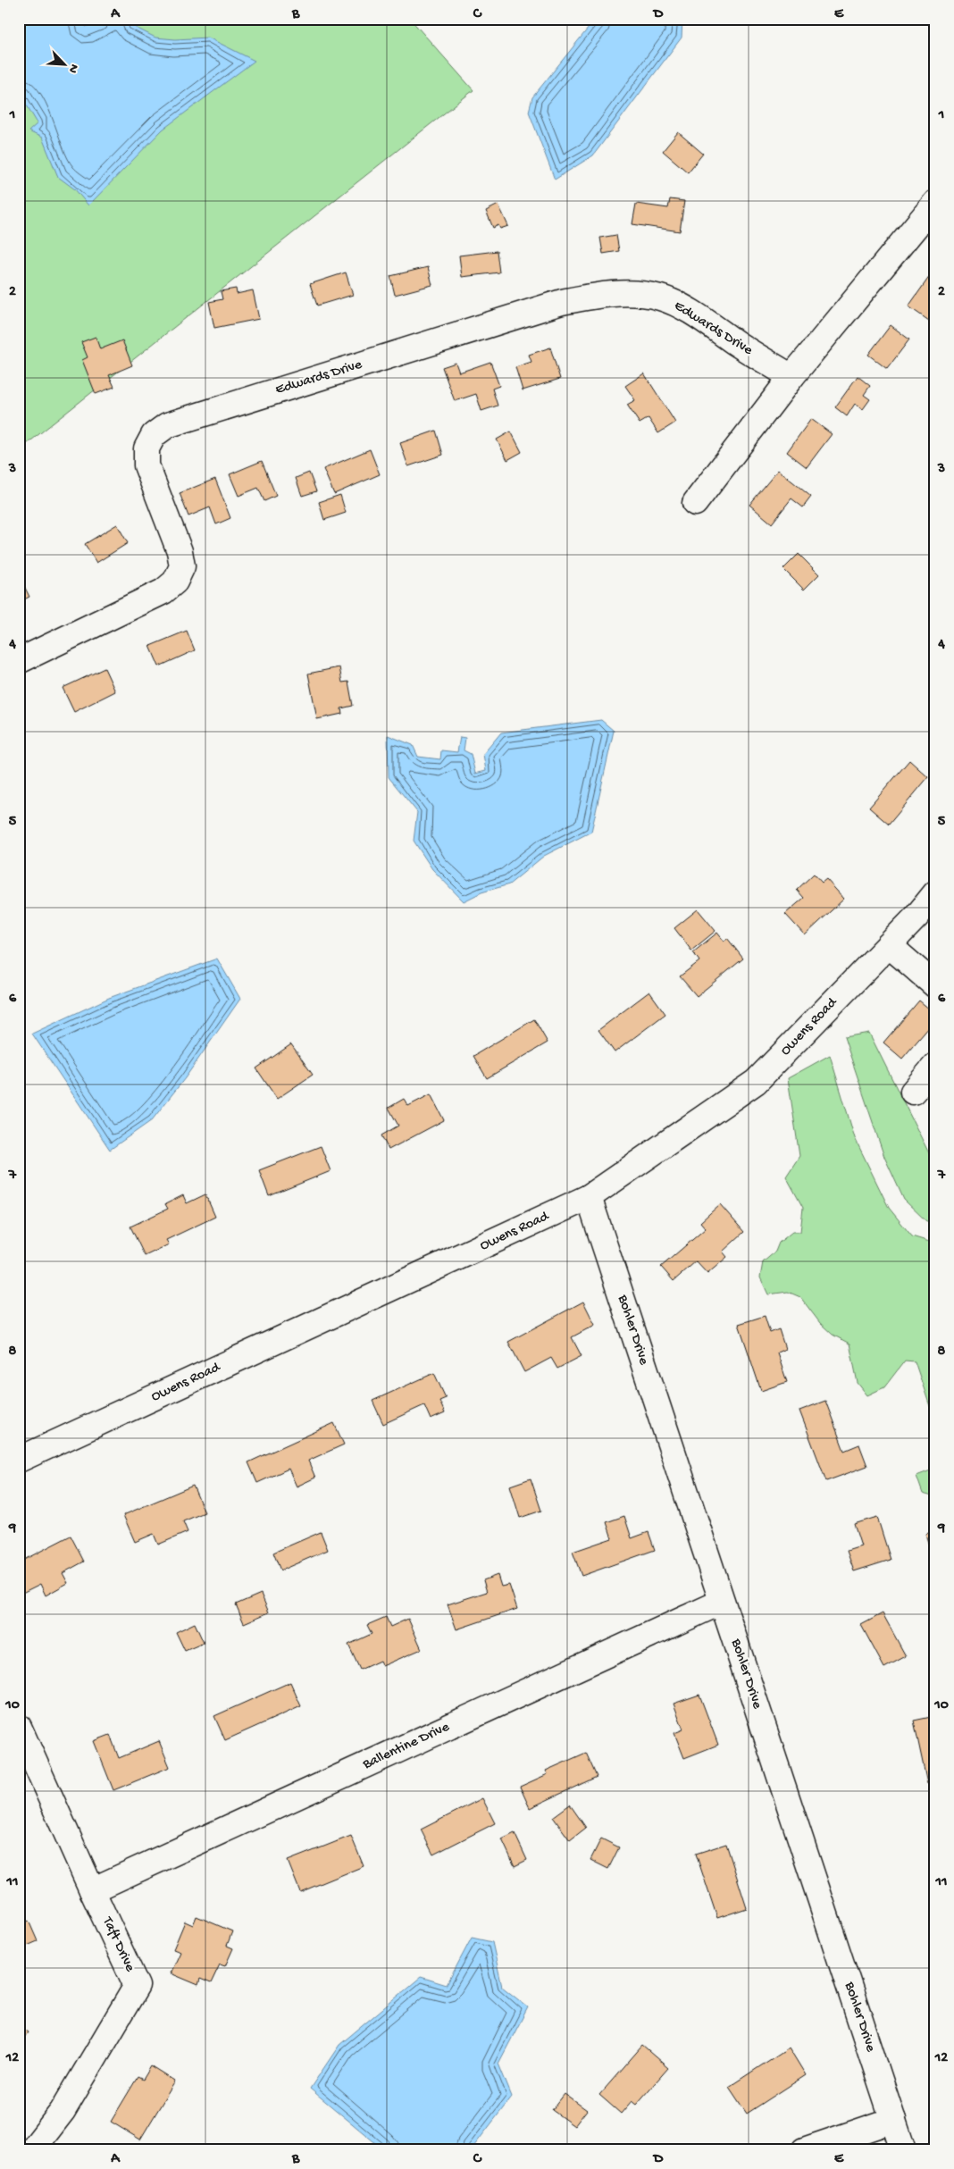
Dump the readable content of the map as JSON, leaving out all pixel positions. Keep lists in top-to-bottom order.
{
  "streets": {
    "street": [
      "Edwards Drive",
      "Owens Road",
      "Bohler Drive",
      "Ballentine Drive",
      "Taft Drive"
    ]
  },
  "crossings": [
    ["Owens Road", "Bohler Drive"],
    ["Bohler Drive", "Ballentine Drive"],
    ["Ballentine Drive", "Taft Drive"]
  ],
  "north": "bottom right",
  "grid": {
    "columns": [
      "A",
      "B",
      "C",
      "D",
      "E"
    ],
    "rows": [
      "1",
      "2",
      "3",
      "4",
      "5",
      "6",
      "7",
      "8",
      "9",
      "10",
      "11",
      "12"
    ]
  }
}
